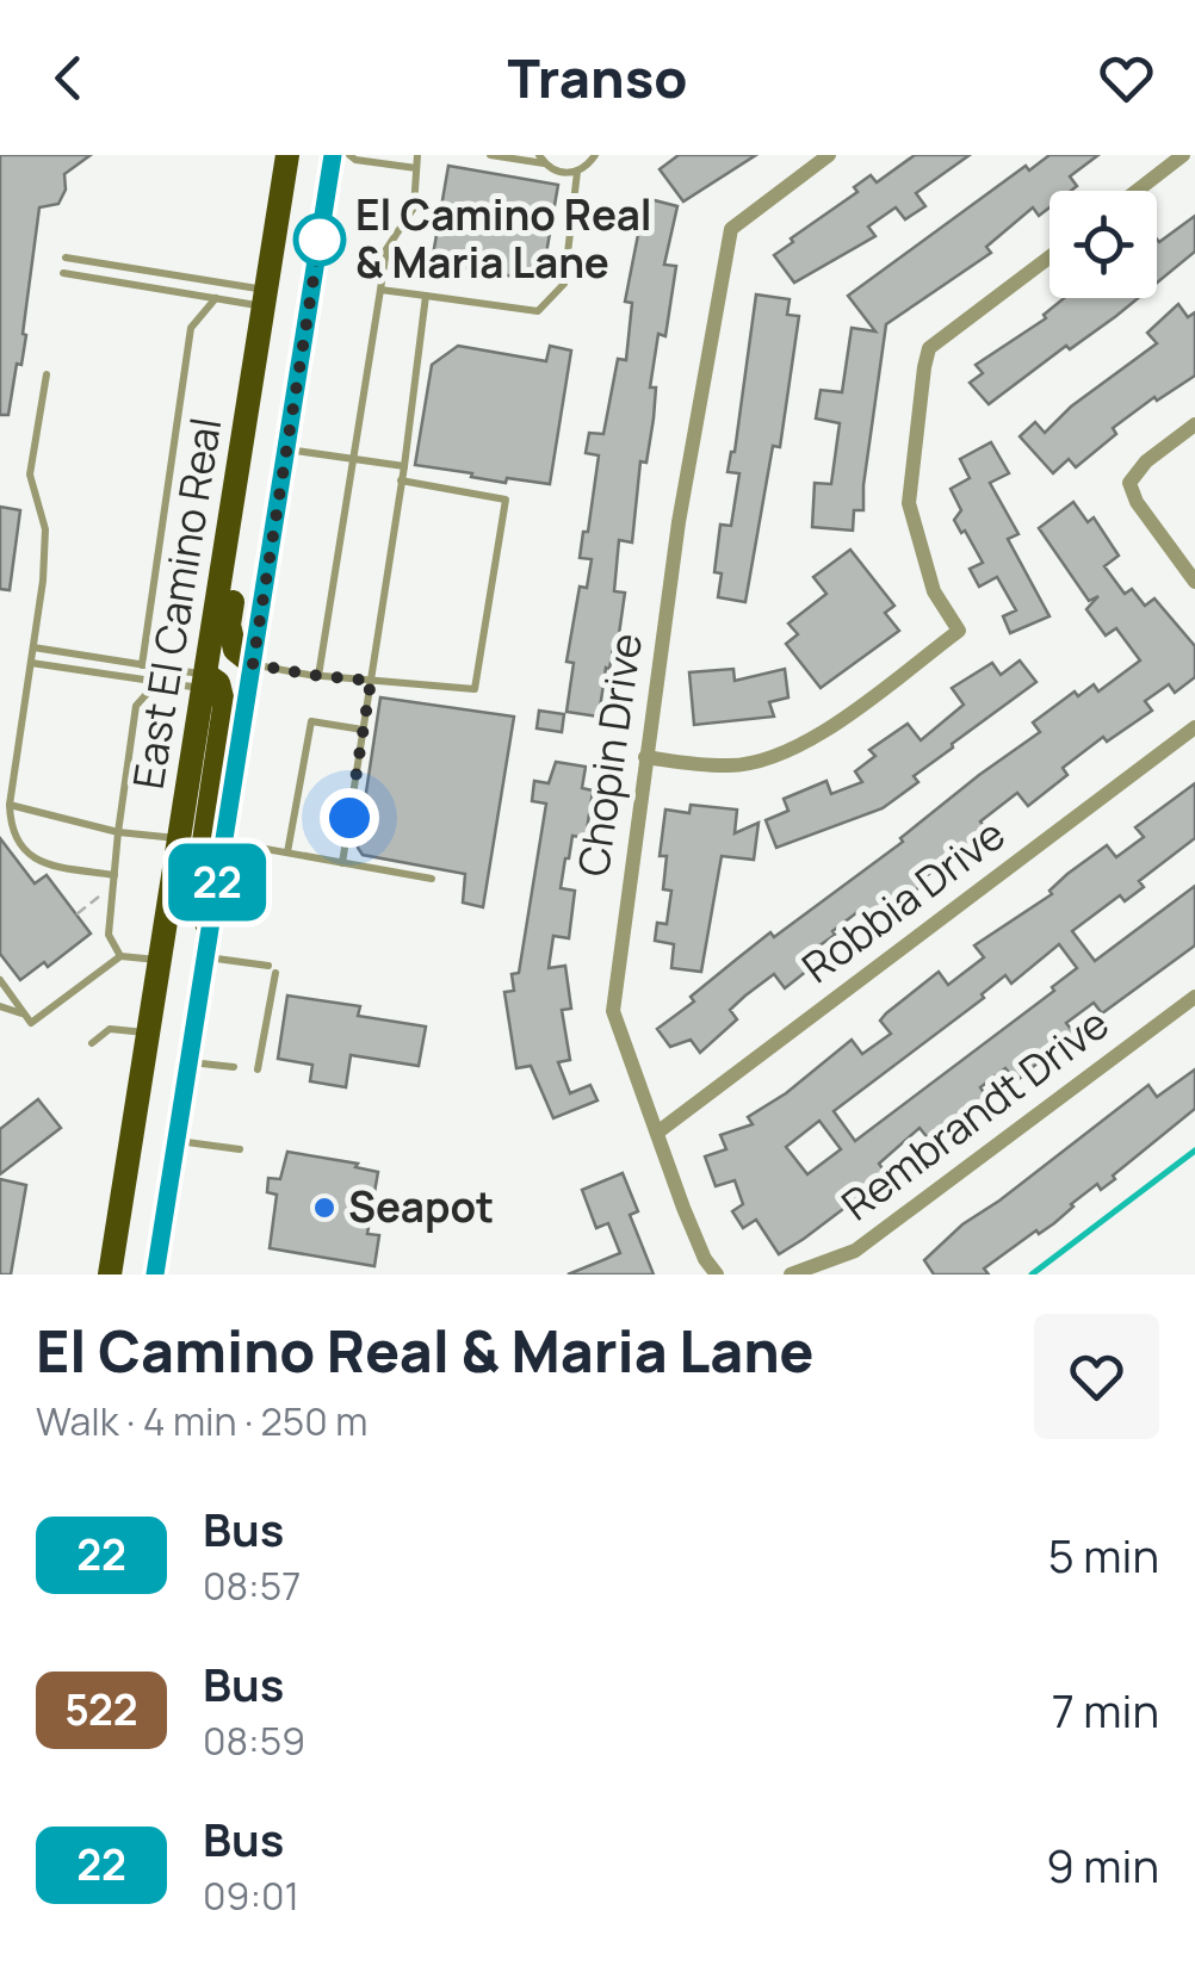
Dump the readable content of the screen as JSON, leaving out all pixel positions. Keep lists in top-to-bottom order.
{
  "streets": {
    "main road": ["East El Camino Real"],
    "street": ["Chopin Drive", "Robbia Drive", "Rembrandt Drive"]
  },
  "crossings": [
    ["Chopin Drive", "Robbia Drive"]
  ],
  "places": ["El Camino Real & Maria Lane", "Seapot"],
  "lines": ["bus line 22"],
  "page": {
    "header": "Transo",
    "on_map": "22",
    "heading": ["El Camino Real & Maria Lane", "Walk · 4 min · 250 m"],
    "list": [
      {
        "mark": "22",
        "name": "Bus",
        "note": "08:57",
        "value": "5 min"
      },
      {
        "mark": "522",
        "name": "Bus",
        "note": "08:59",
        "value": "7 min"
      },
      {
        "mark": "22",
        "name": "Bus",
        "note": "09:01",
        "value": "9 min"
      }
    ]
  }
}
